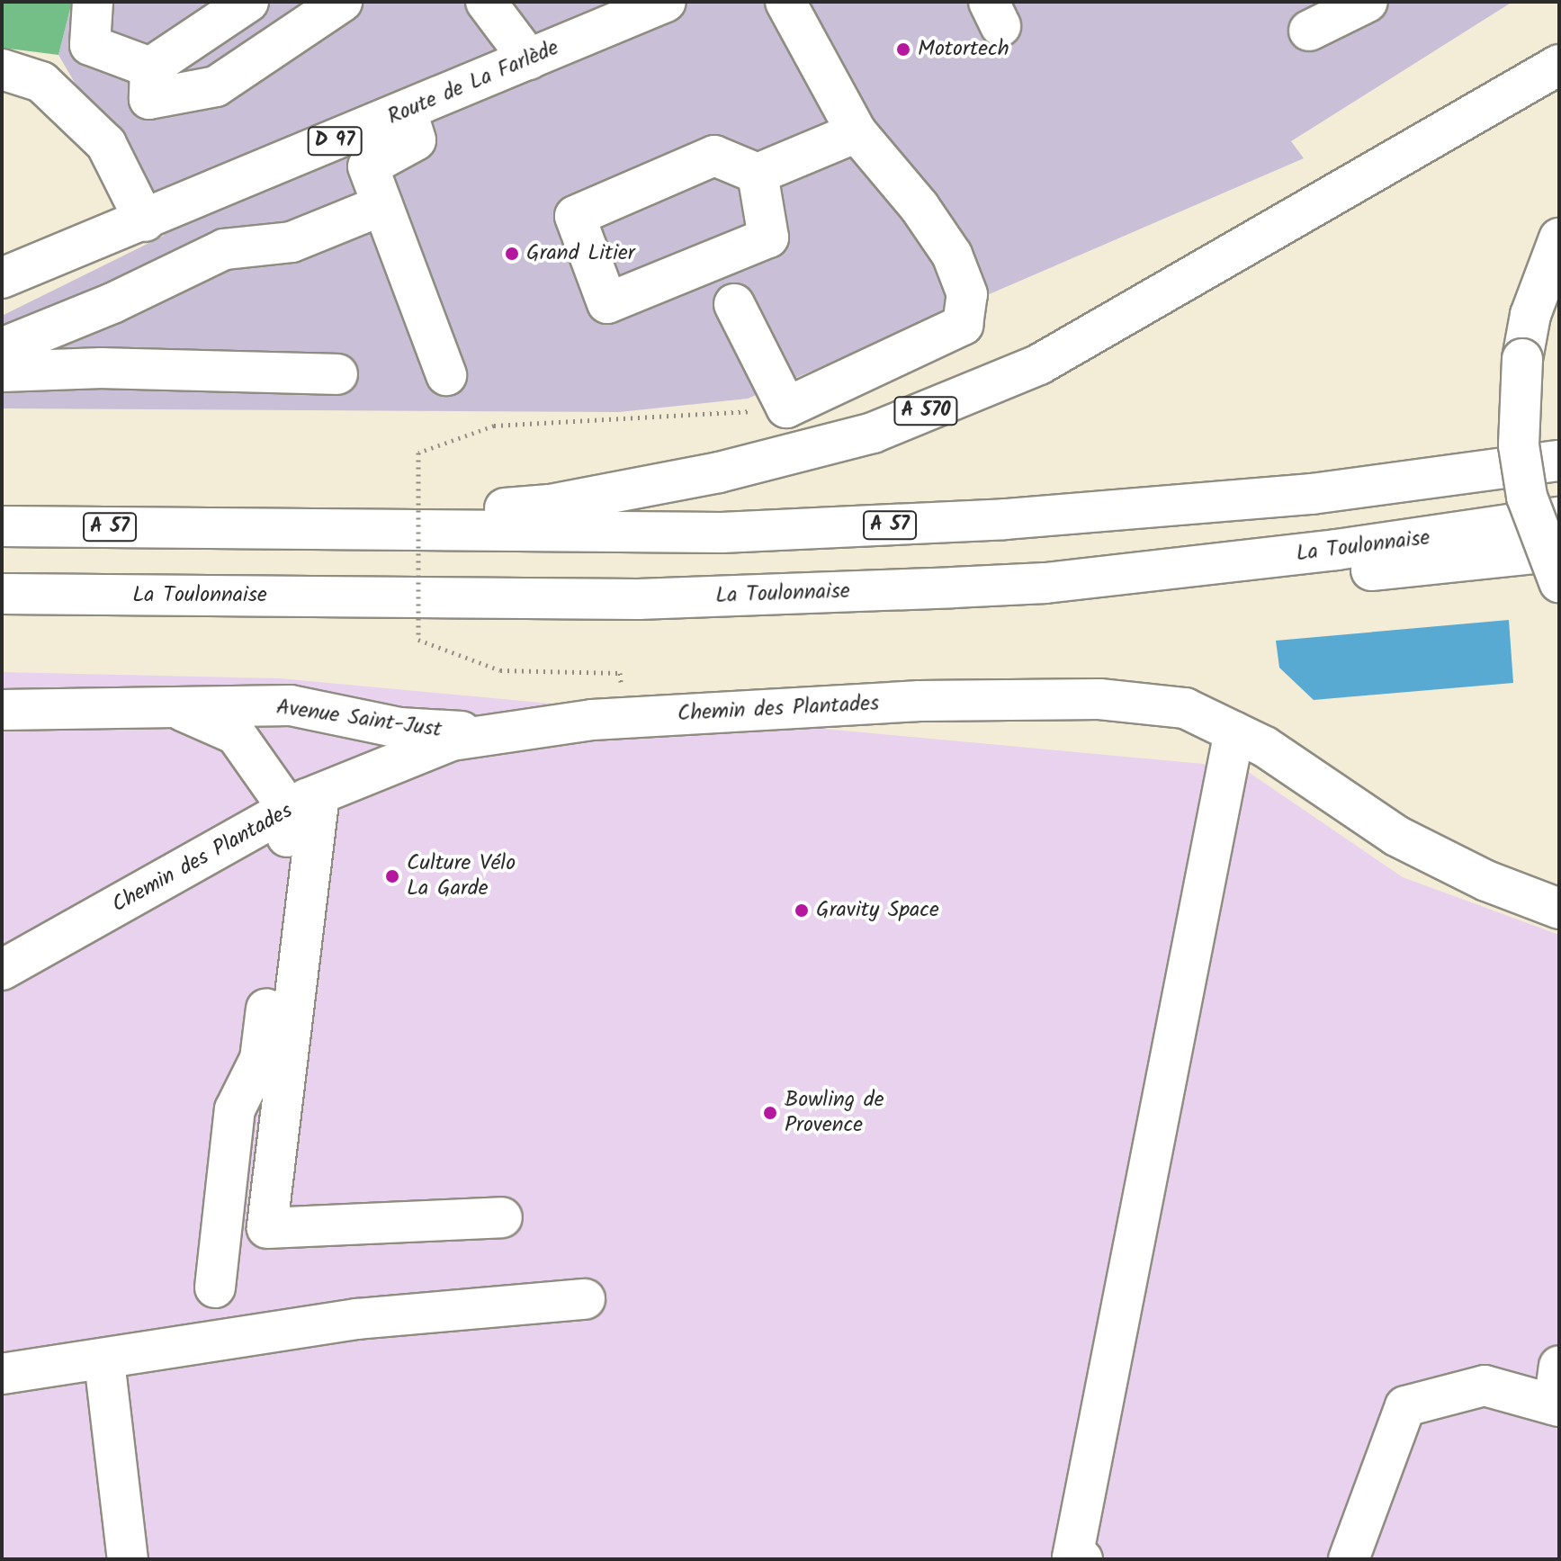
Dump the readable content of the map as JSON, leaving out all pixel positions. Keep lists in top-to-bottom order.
{
  "streets": {
    "main road": [
      "Route de La Farlède",
      "D 97",
      "A 570",
      "A 57",
      "La Toulonnaise",
      "Chemin des Plantades",
      "Avenue Saint-Just"
    ]
  },
  "crossings": [
    ["A 570", "A 57"],
    ["Chemin des Plantades", "Avenue Saint-Just"]
  ],
  "places": [
    "Motortech",
    "Grand Litier",
    "Culture Vélo La Garde",
    "Gravity Space",
    "Bowling de Provence"
  ]
}
